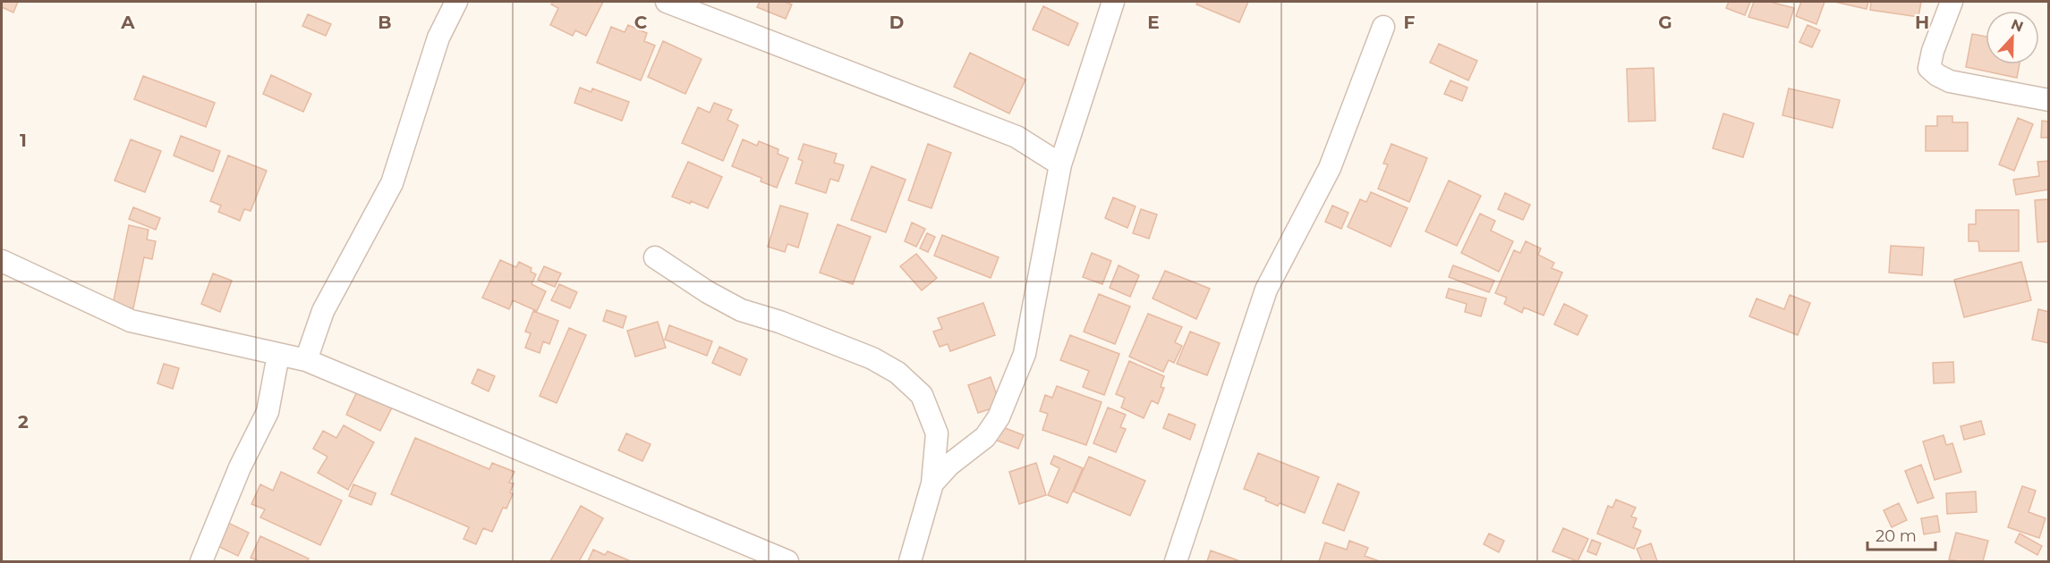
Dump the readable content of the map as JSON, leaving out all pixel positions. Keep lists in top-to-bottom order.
{
  "scale_bar": "20 m",
  "north": "top",
  "grid": {
    "columns": [
      "A",
      "B",
      "C",
      "D",
      "E",
      "F",
      "G",
      "H"
    ],
    "rows": ["1", "2"]
  }
}
